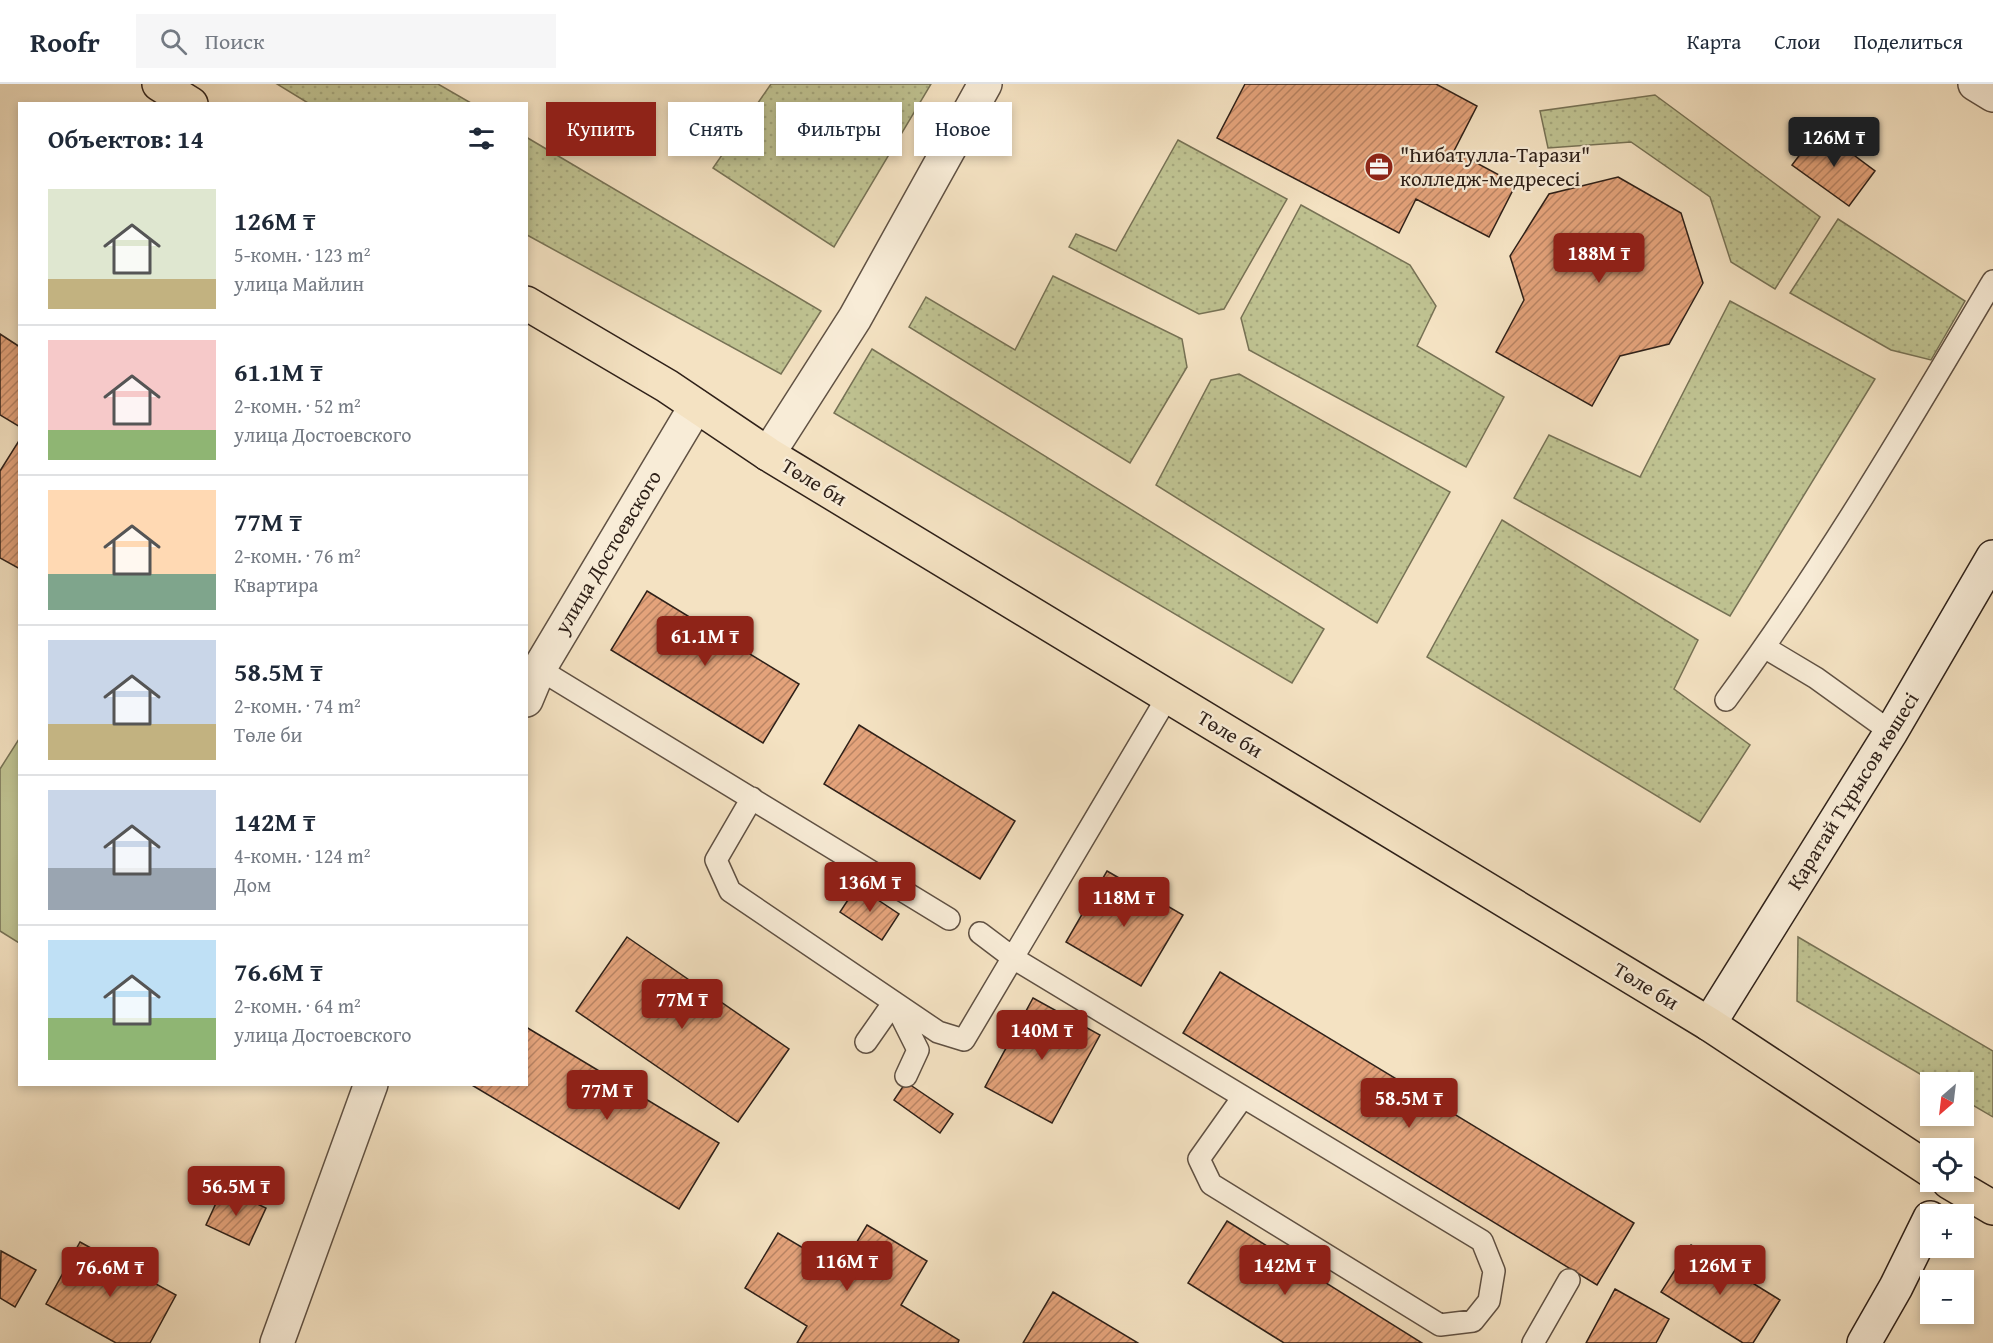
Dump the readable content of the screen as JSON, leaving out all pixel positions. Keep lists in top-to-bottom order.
{
  "streets": {
    "main road": ["Төле би"],
    "street": ["улица Достоевского", "Қаратай Тұрысов көшесі"]
  },
  "crossings": [
    ["Төле би", "улица Достоевского"],
    ["Төле би", "Қаратай Тұрысов көшесі"]
  ],
  "places": {
    "office": ["\"Һибатулла-Тарази\" колледж-медресесі"]
  },
  "north": "bottom left",
  "page": {
    "header": "Roofr",
    "search": "Поиск",
    "nav": ["Карта", "Слои", "Поделиться"],
    "chip": [
      "Купить",
      "Снять",
      "Фильтры",
      "Новое"
    ],
    "heading": "Объектов: 14",
    "price": [
      "126M ₸",
      "188M ₸",
      "61.1M ₸",
      "136M ₸",
      "118M ₸",
      "77M ₸",
      "140M ₸",
      "77M ₸",
      "58.5M ₸",
      "56.5M ₸",
      "116M ₸",
      "142M ₸",
      "126M ₸",
      "76.6M ₸"
    ],
    "list": [
      {
        "name": "126M ₸",
        "note": "5-комн. · 123 m² · улица Майлин"
      },
      {
        "name": "61.1M ₸",
        "note": "2-комн. · 52 m² · улица Достоевского"
      },
      {
        "name": "77M ₸",
        "note": "2-комн. · 76 m² · Квартира"
      },
      {
        "name": "58.5M ₸",
        "note": "2-комн. · 74 m² · Төле би"
      },
      {
        "name": "142M ₸",
        "note": "4-комн. · 124 m² · Дом"
      },
      {
        "name": "76.6M ₸",
        "note": "2-комн. · 64 m² · улица Достоевского"
      }
    ],
    "map_buttons": ["+", "−"]
  }
}
